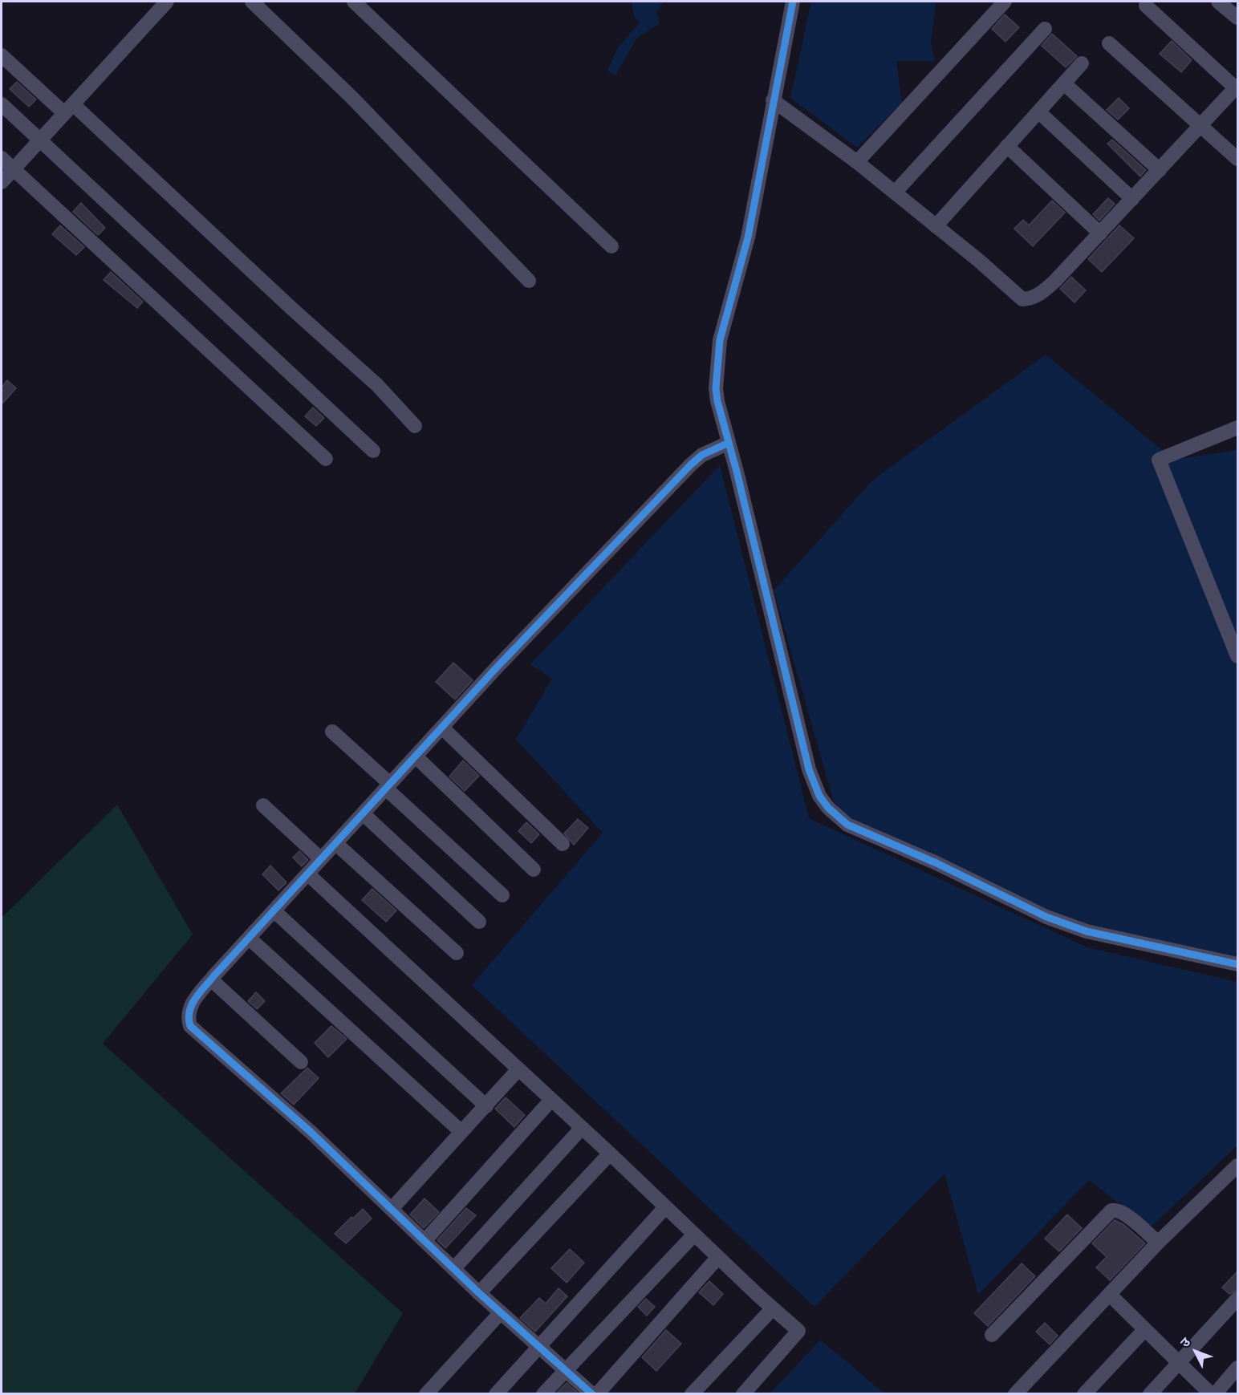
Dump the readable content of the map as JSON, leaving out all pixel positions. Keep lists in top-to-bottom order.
{
  "north": "top left"
}
